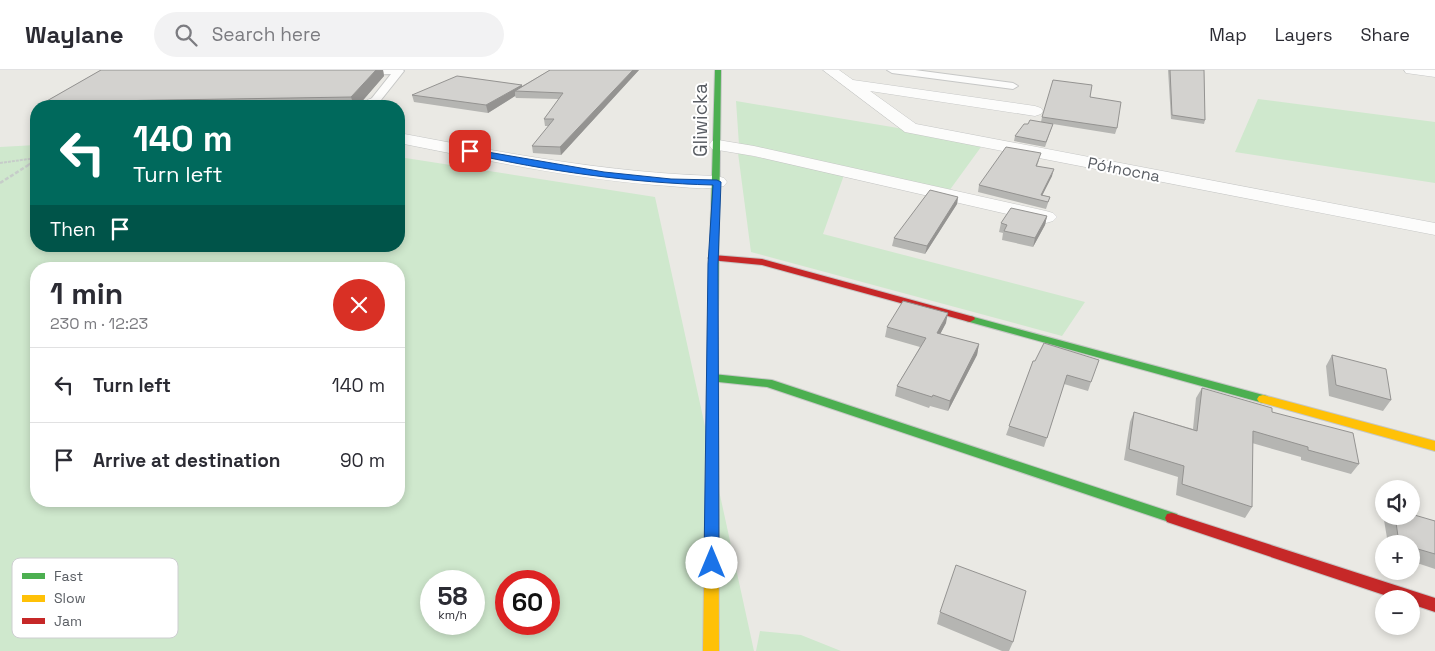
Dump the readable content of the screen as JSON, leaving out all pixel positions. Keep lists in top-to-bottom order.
{
  "streets": {
    "street": ["Gliwicka", "Północna"]
  },
  "legend": ["Fast", "Slow", "Jam"],
  "page": {
    "header": "Waylane",
    "search": "Search here",
    "nav": ["Map", "Layers", "Share"],
    "turn": ["140 m", "Turn left"],
    "then": "Then",
    "heading": ["1 min", "230 m · 12:23"],
    "list": [
      {
        "name": "Turn left",
        "value": "140 m"
      },
      {
        "name": "Arrive at destination",
        "value": "90 m"
      }
    ],
    "map_buttons": ["+", "−"],
    "speed": "58 km/h",
    "limit": "60"
  }
}
